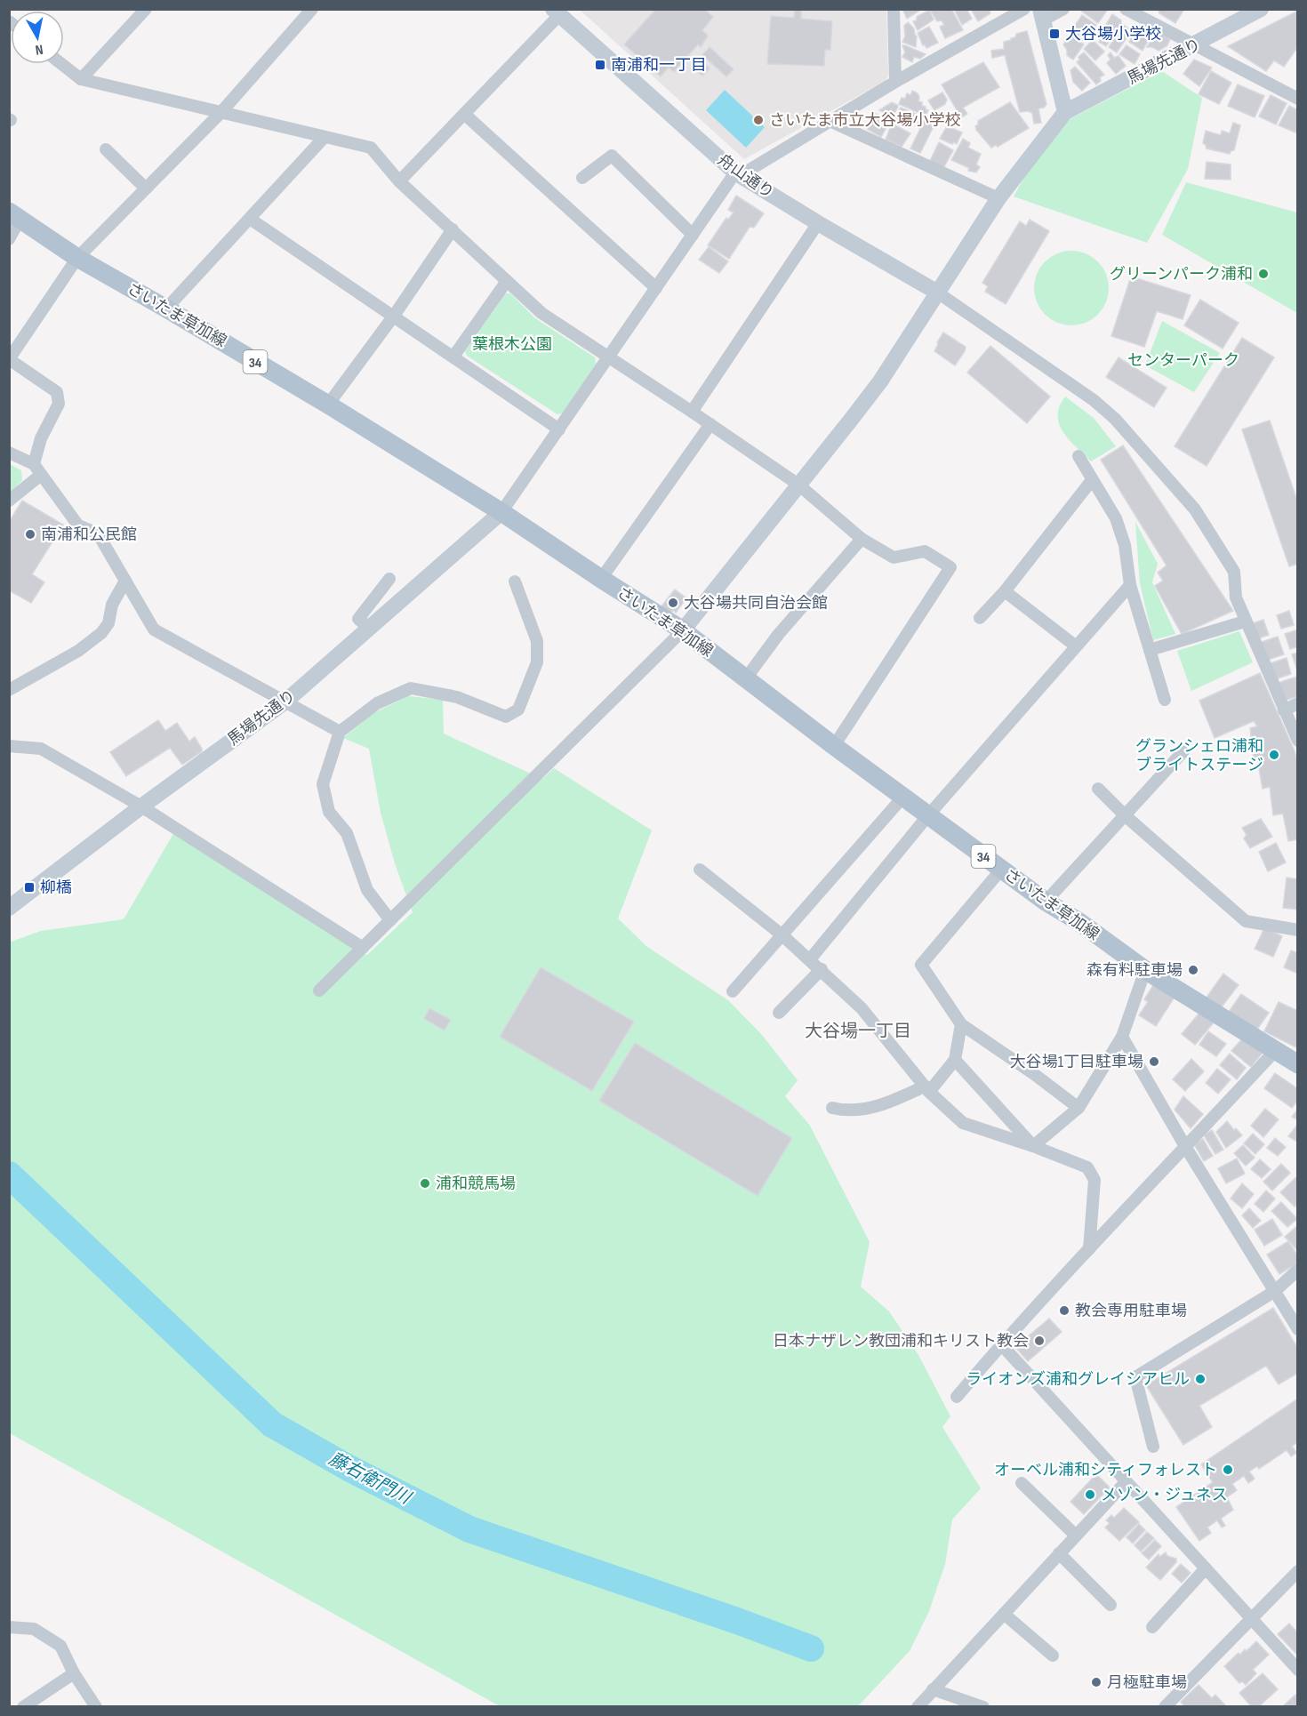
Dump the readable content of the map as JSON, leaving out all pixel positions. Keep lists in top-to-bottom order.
{
  "streets": {
    "main road": ["さいたま草加線", "34"],
    "street": ["馬場先通り", "舟山通り"]
  },
  "crossings": [
    ["馬場先通り", "さいたま草加線"]
  ],
  "districts": ["大谷場一丁目"],
  "water": ["藤右衛門川"],
  "parks": ["葉根木公園", "センターパーク"],
  "places": {
    "transit": ["大谷場小学校", "南浦和一丁目", "柳橋"],
    "other": [
      "さいたま市立大谷場小学校",
      "グリーンパーク浦和",
      "南浦和公民館",
      "大谷場共同自治会館",
      "グランシェロ浦和 ブライトステージ",
      "森有料駐車場",
      "大谷場1丁目駐車場",
      "浦和競馬場",
      "教会専用駐車場",
      "日本ナザレン教団浦和キリスト教会",
      "ライオンズ浦和グレイシアヒル",
      "オーベル浦和シティフォレスト",
      "メゾン・ジュネス",
      "月極駐車場"
    ]
  },
  "north": "bottom"
}
